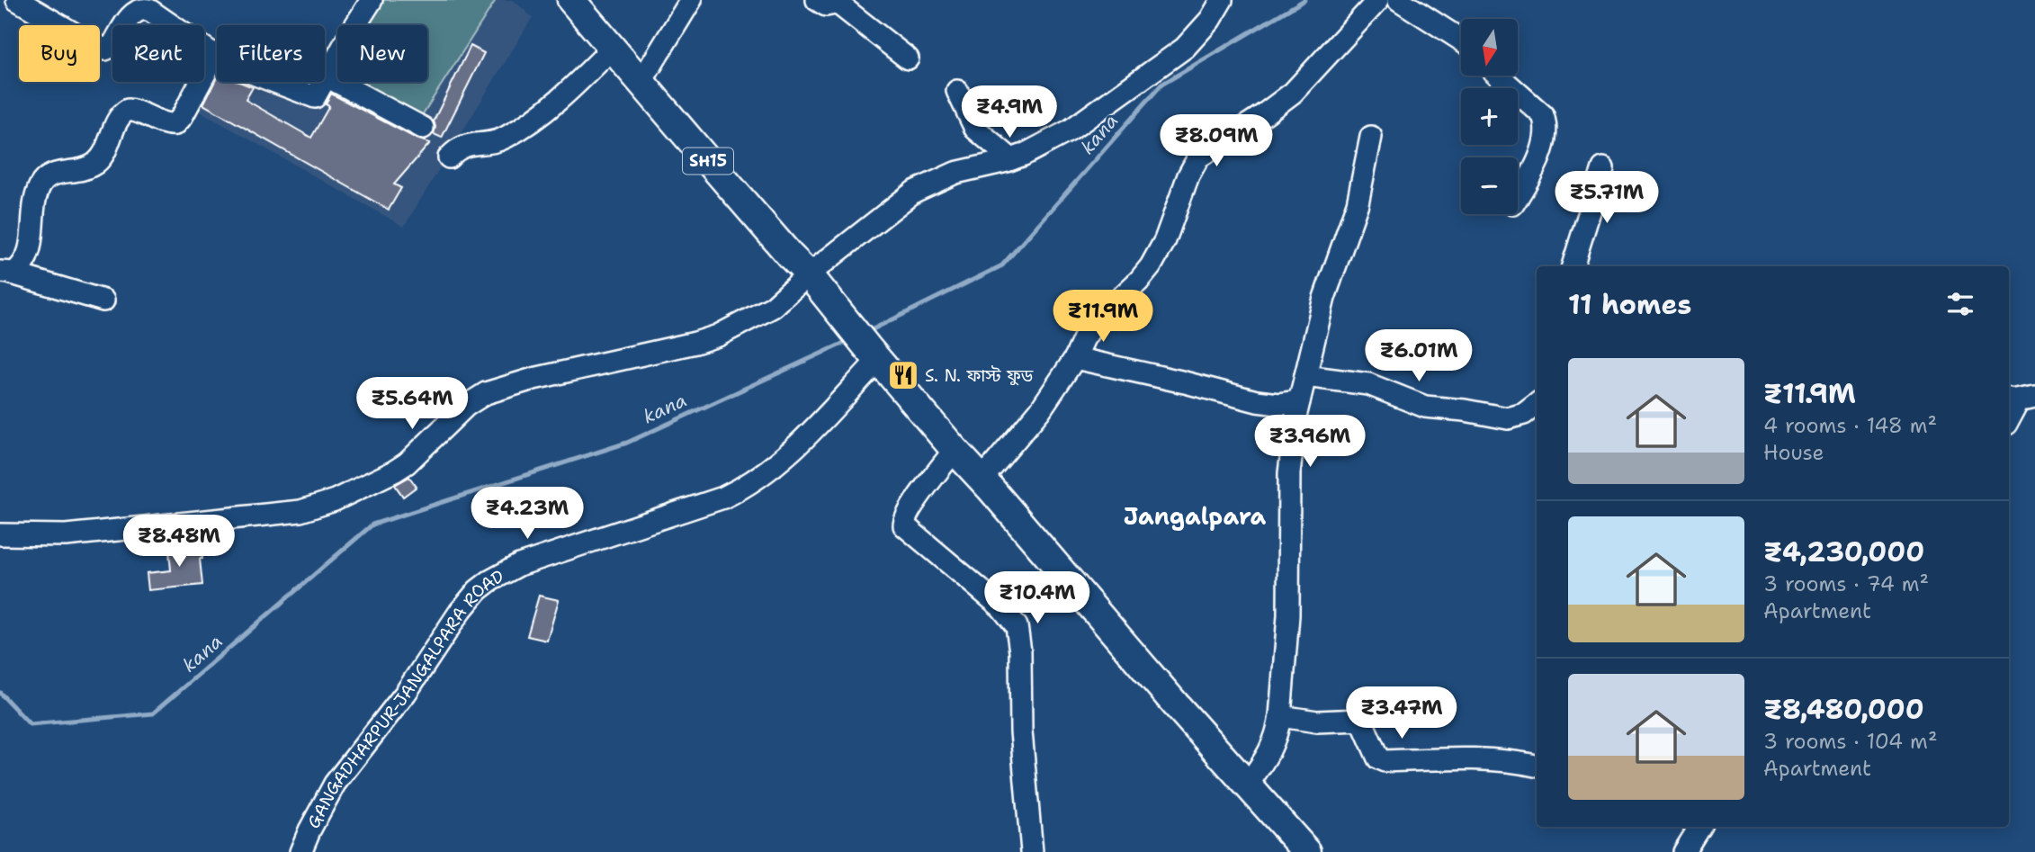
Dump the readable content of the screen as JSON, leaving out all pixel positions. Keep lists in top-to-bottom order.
{
  "streets": {
    "main road": ["SH15"],
    "street": ["GANGADHARPUR-JANGALPARA ROAD"]
  },
  "crossings": [
    ["SH15", "GANGADHARPUR-JANGALPARA ROAD"]
  ],
  "districts": ["Jangalpara"],
  "water": ["kana"],
  "places": {
    "restaurant": ["S. N. ফাস্ট ফুড"]
  },
  "north": "bottom",
  "page": {
    "map_buttons": ["+", "−"],
    "chip": [
      "Buy",
      "Rent",
      "Filters",
      "New"
    ],
    "price": [
      "₹4.9M",
      "₹8.09M",
      "₹5.71M",
      "₹11.9M",
      "₹6.01M",
      "₹5.64M",
      "₹3.96M",
      "₹4.23M",
      "₹8.48M",
      "₹10.4M",
      "₹3.47M"
    ],
    "heading": "11 homes",
    "list": [
      {
        "name": "₹11.9M",
        "note": "4 rooms · 148 m² · House"
      },
      {
        "name": "₹4,230,000",
        "note": "3 rooms · 74 m² · Apartment"
      },
      {
        "name": "₹8,480,000",
        "note": "3 rooms · 104 m² · Apartment"
      }
    ]
  }
}
